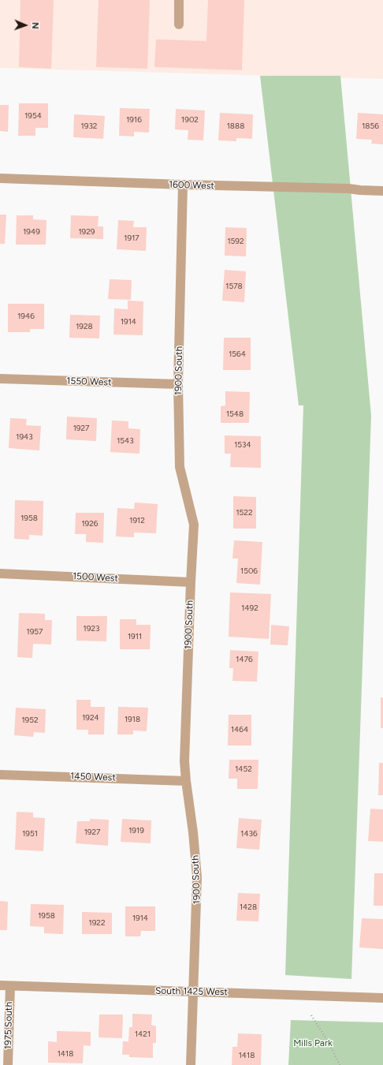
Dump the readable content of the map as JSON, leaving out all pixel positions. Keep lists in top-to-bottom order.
{
  "streets": {
    "street": [
      "1600 West",
      "1900 South",
      "1550 West",
      "1500 West",
      "1450 West",
      "South 1425 West",
      "1975 South"
    ]
  },
  "crossings": [
    ["1600 West", "1900 South"],
    ["1900 South", "1550 West"],
    ["1900 South", "1500 West"],
    ["1900 South", "1450 West"],
    ["1900 South", "South 1425 West"],
    ["South 1425 West", "1975 South"]
  ],
  "parks": ["Mills Park"],
  "house_numbers": [
    "1954",
    "1916",
    "1902",
    "1932",
    "1888",
    "1856",
    "1949",
    "1929",
    "1917",
    "1592",
    "1578",
    "1946",
    "1914",
    "1928",
    "1564",
    "1548",
    "1927",
    "1943",
    "1543",
    "1534",
    "1522",
    "1958",
    "1912",
    "1926",
    "1506",
    "1492",
    "1923",
    "1957",
    "1911",
    "1476",
    "1924",
    "1918",
    "1952",
    "1464",
    "1452",
    "1919",
    "1927",
    "1951",
    "1436",
    "1428",
    "1958",
    "1914",
    "1922",
    "1421",
    "1418",
    "1418"
  ],
  "north": "right"
}
